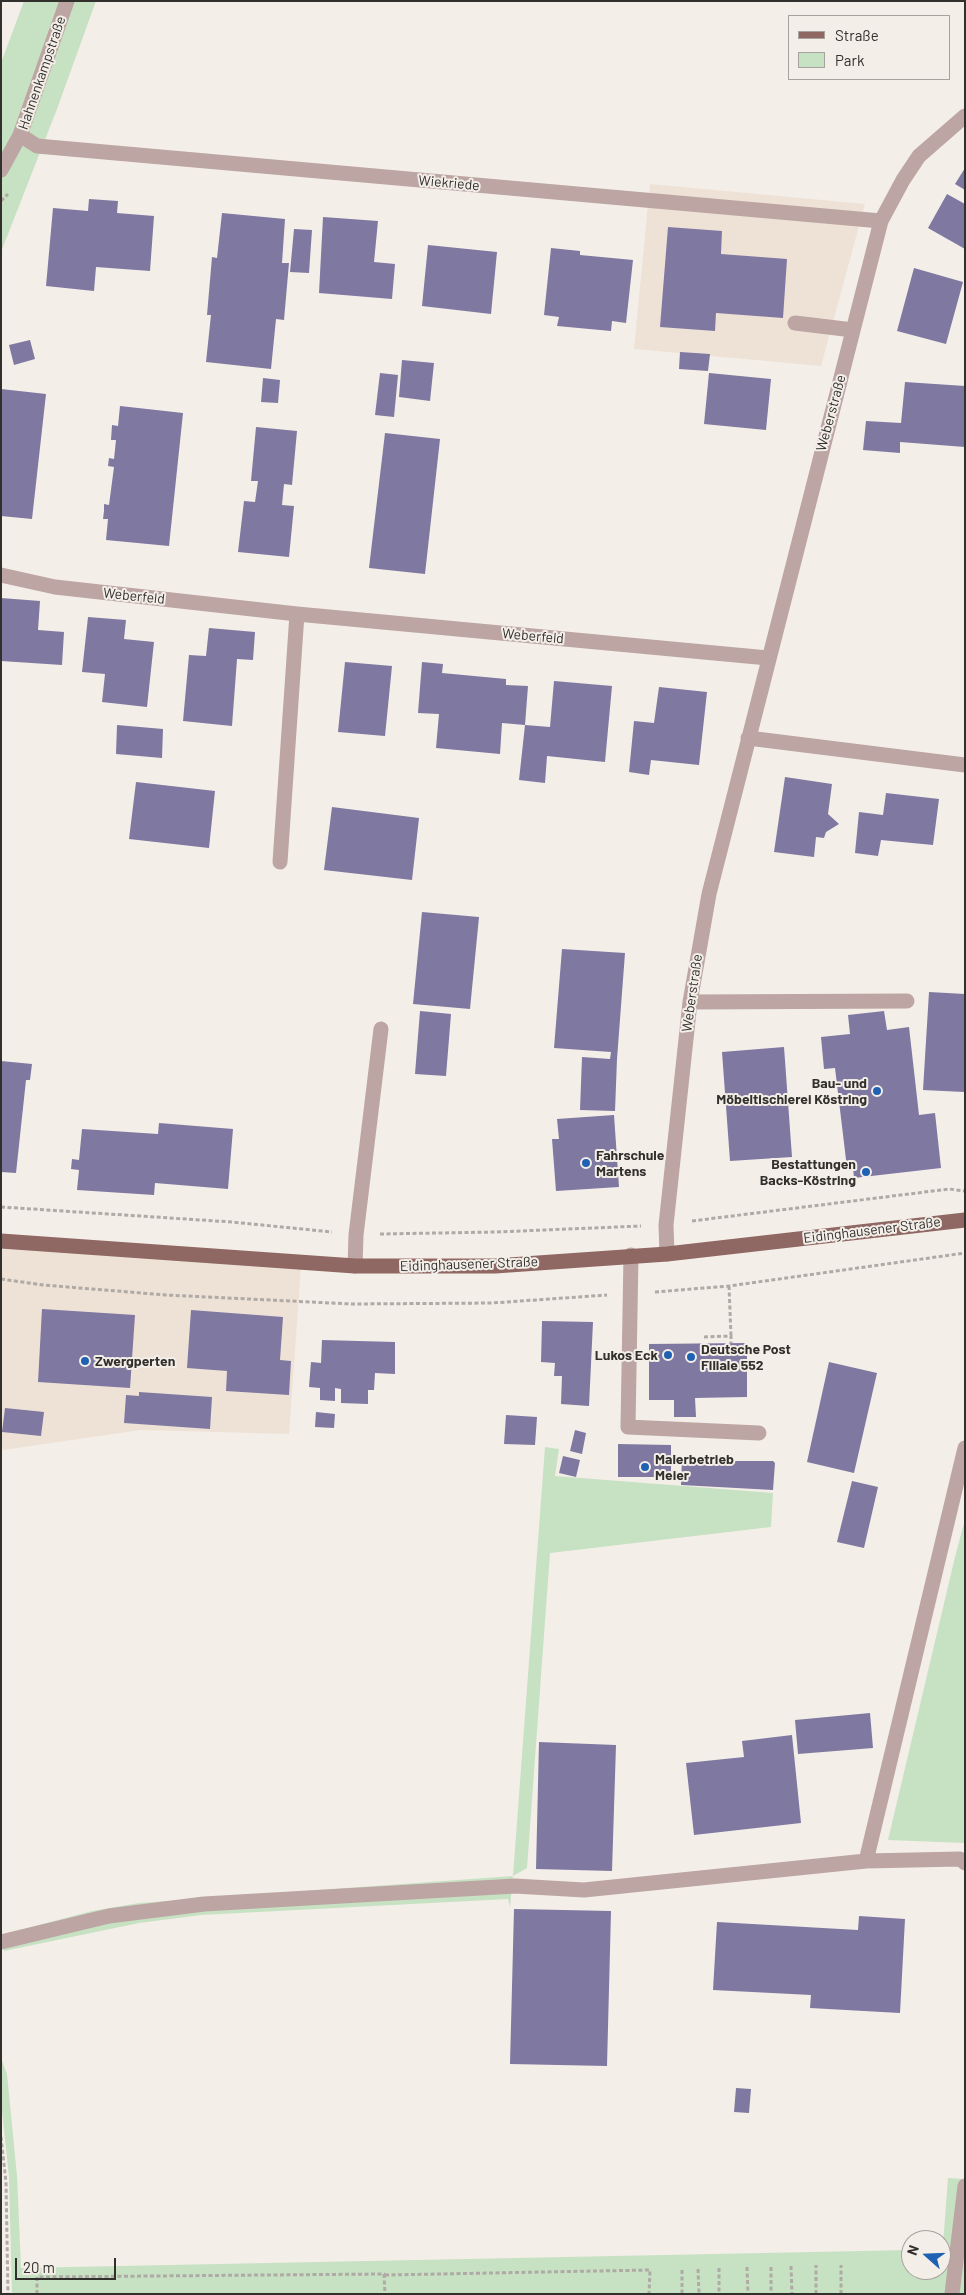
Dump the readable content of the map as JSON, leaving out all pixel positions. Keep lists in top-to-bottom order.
{
  "streets": {
    "main road": ["Eidinghausener Straße"],
    "street": [
      "Hahnenkampstraße",
      "Wiekriede",
      "Weberstraße",
      "Weberfeld"
    ]
  },
  "crossings": [
    ["Hahnenkampstraße", "Wiekriede"],
    ["Wiekriede", "Weberstraße"],
    ["Weberstraße", "Weberfeld"],
    ["Weberstraße", "Eidinghausener Straße"]
  ],
  "places": [
    "Bau- und Möbeltischlerei Köstring",
    "Fahrschule Martens",
    "Bestattungen Backs-Köstring",
    "Lukos Eck",
    "Deutsche Post Filiale 552",
    "Zwergperten",
    "Malerbetrieb Meier"
  ],
  "legend": ["Straße", "Park"],
  "scale_bar": "20 m",
  "north": "left"
}
